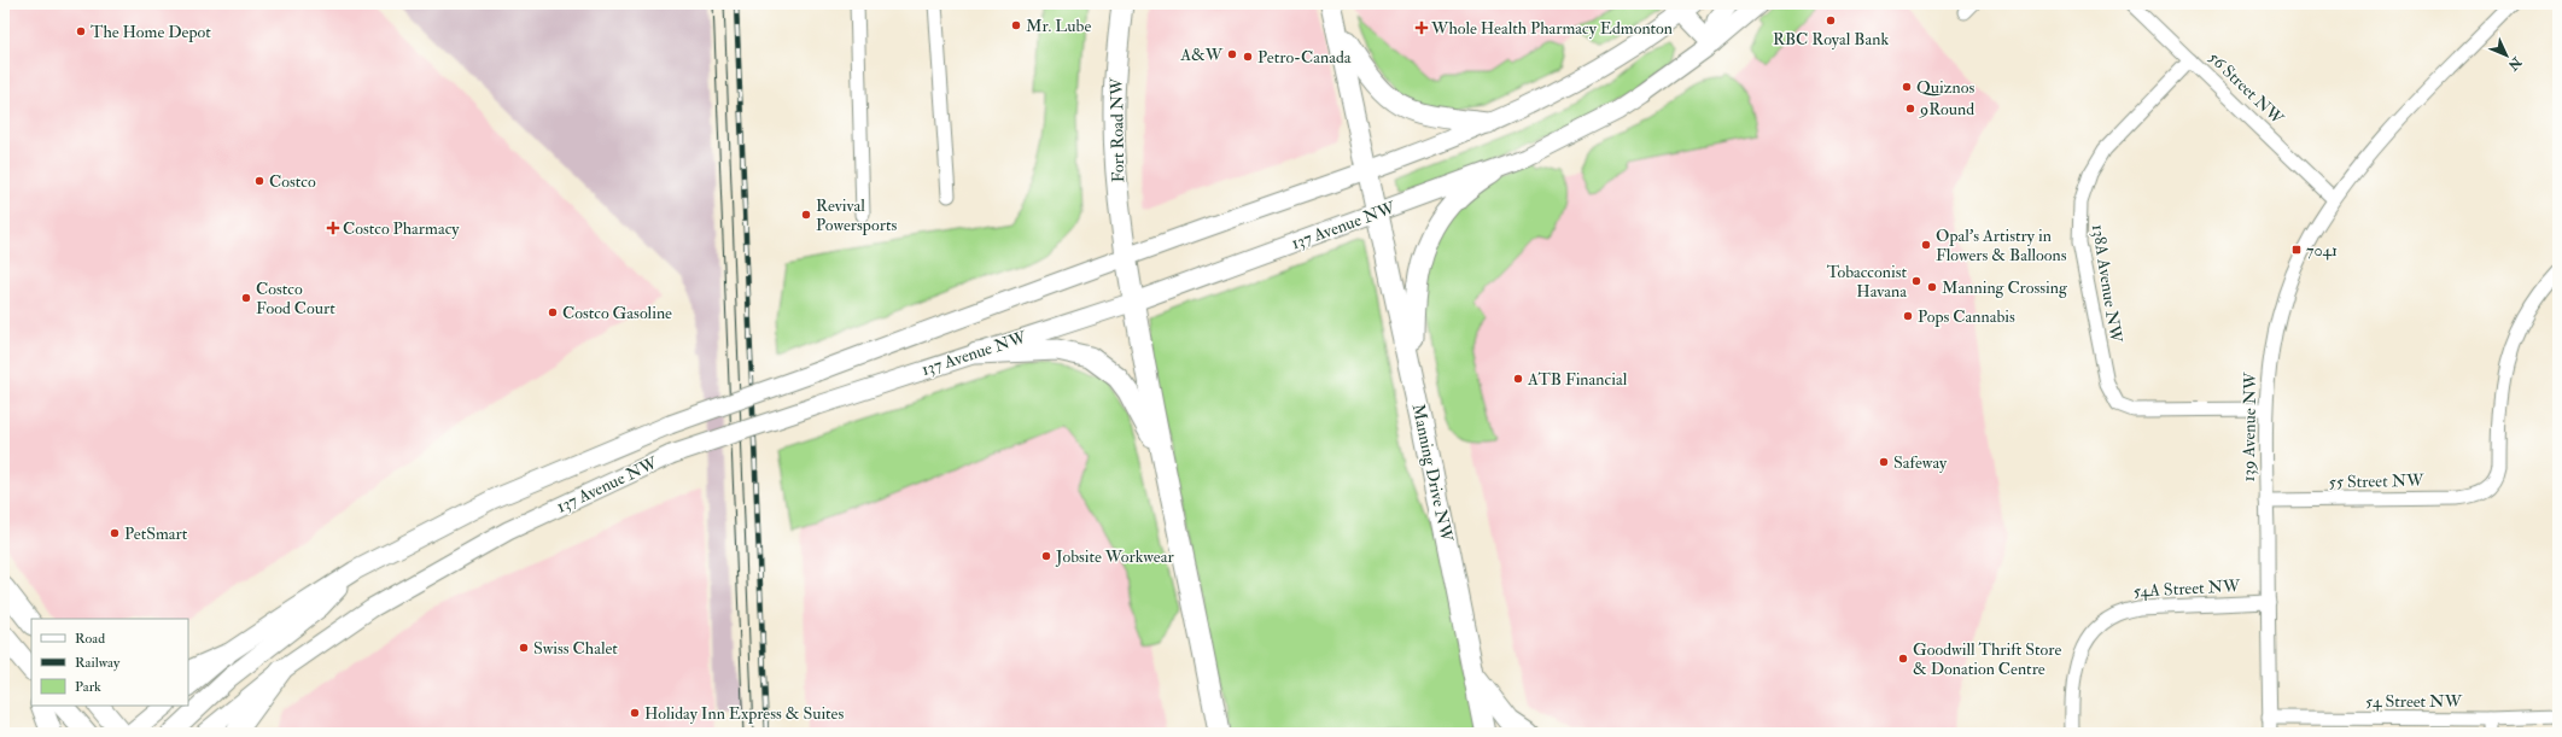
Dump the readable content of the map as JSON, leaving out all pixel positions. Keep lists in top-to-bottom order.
{
  "streets": {
    "main road": ["Fort Road NW", "137 Avenue NW", "Manning Drive NW"],
    "street": [
      "56 Street NW",
      "138A Avenue NW",
      "139 Avenue NW",
      "55 Street NW",
      "54A Street NW",
      "54 Street NW"
    ]
  },
  "crossings": [
    ["56 Street NW", "138A Avenue NW"],
    ["56 Street NW", "139 Avenue NW"],
    ["Fort Road NW", "137 Avenue NW"],
    ["137 Avenue NW", "Manning Drive NW"],
    ["138A Avenue NW", "139 Avenue NW"],
    ["139 Avenue NW", "55 Street NW"],
    ["139 Avenue NW", "54A Street NW"],
    ["139 Avenue NW", "54 Street NW"]
  ],
  "places": {
    "other": [
      "RBC Royal Bank",
      "Mr. Lube",
      "The Home Depot",
      "A&W",
      "Petro-Canada",
      "Quiznos",
      "9Round",
      "Costco",
      "Revival Powersports",
      "Opal's Artistry in Flowers & Balloons",
      "Tobacconist Havana",
      "Manning Crossing",
      "Costco Food Court",
      "Costco Gasoline",
      "Pops Cannabis",
      "ATB Financial",
      "Safeway",
      "PetSmart",
      "Jobsite Workwear",
      "Swiss Chalet",
      "Goodwill Thrift Store & Donation Centre",
      "Holiday Inn Express & Suites"
    ],
    "health": ["Whole Health Pharmacy Edmonton", "Costco Pharmacy"],
    "transit": ["7041"]
  },
  "legend": ["Road", "Railway", "Park"],
  "north": "bottom right"
}
